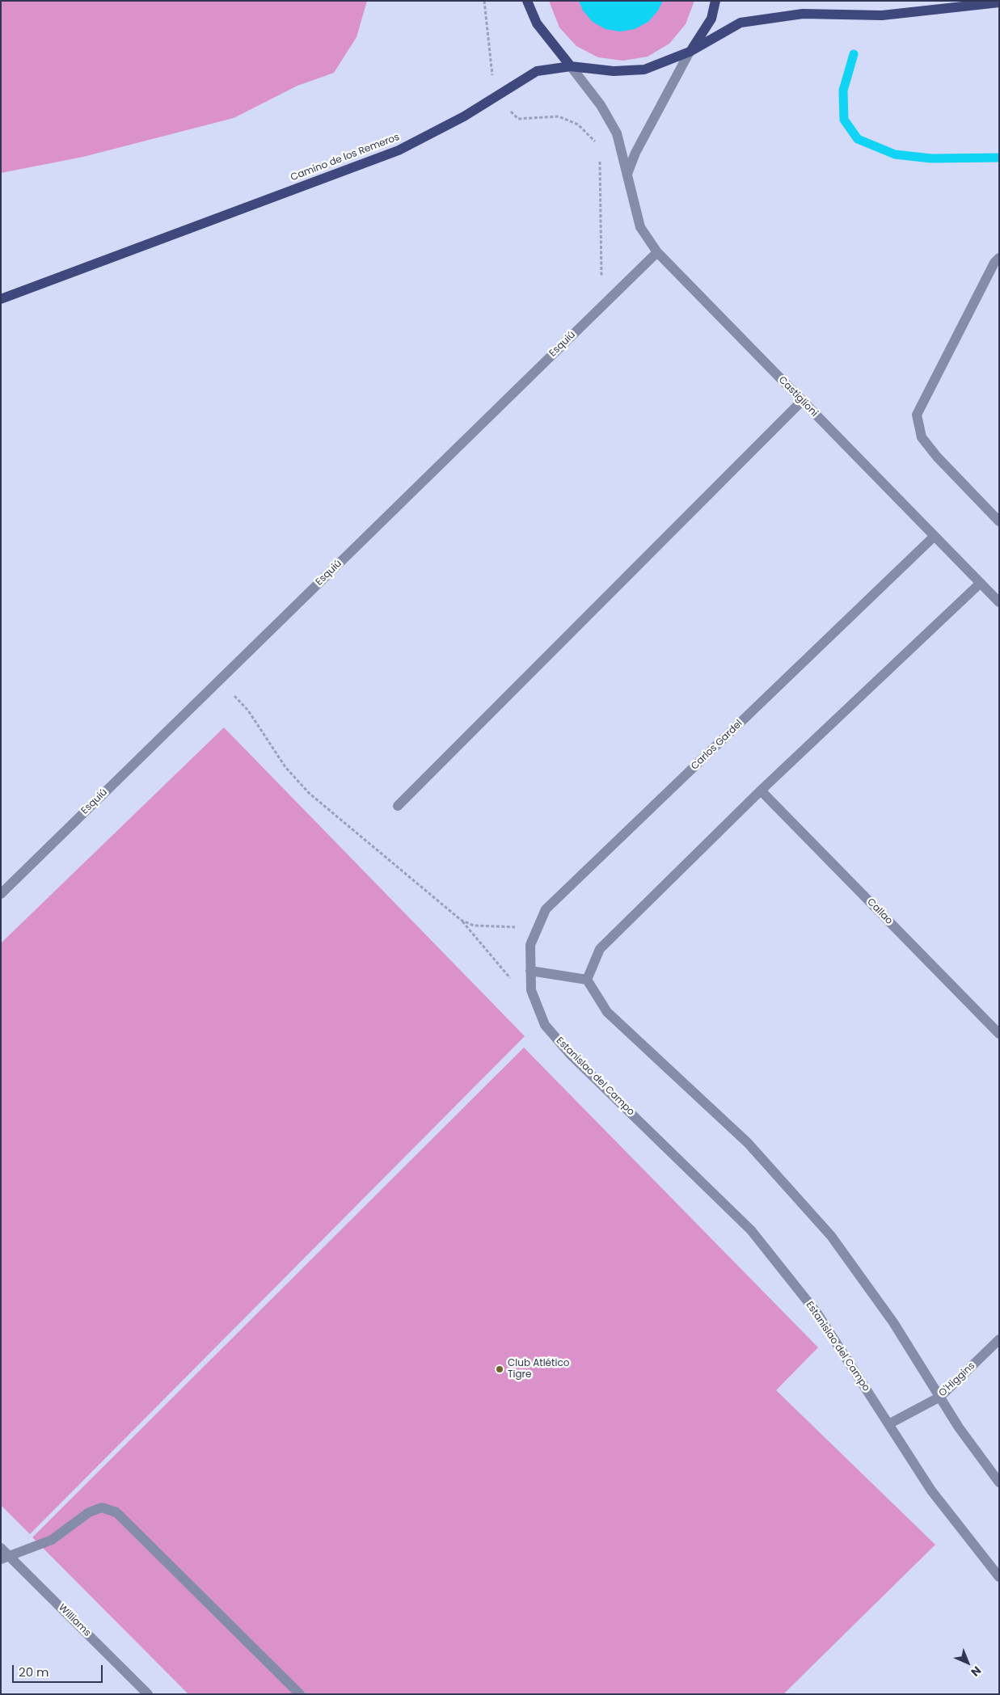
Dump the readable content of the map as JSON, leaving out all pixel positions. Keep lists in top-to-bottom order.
{
  "streets": {
    "main road": ["Camino de los Remeros"],
    "street": [
      "Esquiú",
      "Castiglioni",
      "Carlos Gardel",
      "Callao",
      "Estanislao del Campo",
      "O'Higgins",
      "Williams"
    ]
  },
  "crossings": [
    ["Camino de los Remeros", "Castiglioni"],
    ["Esquiú", "Castiglioni"],
    ["Castiglioni", "Carlos Gardel"],
    ["Carlos Gardel", "Estanislao del Campo"],
    ["Estanislao del Campo", "O'Higgins"]
  ],
  "places": ["Club Atlético Tigre"],
  "scale_bar": "20 m",
  "north": "bottom right"
}
